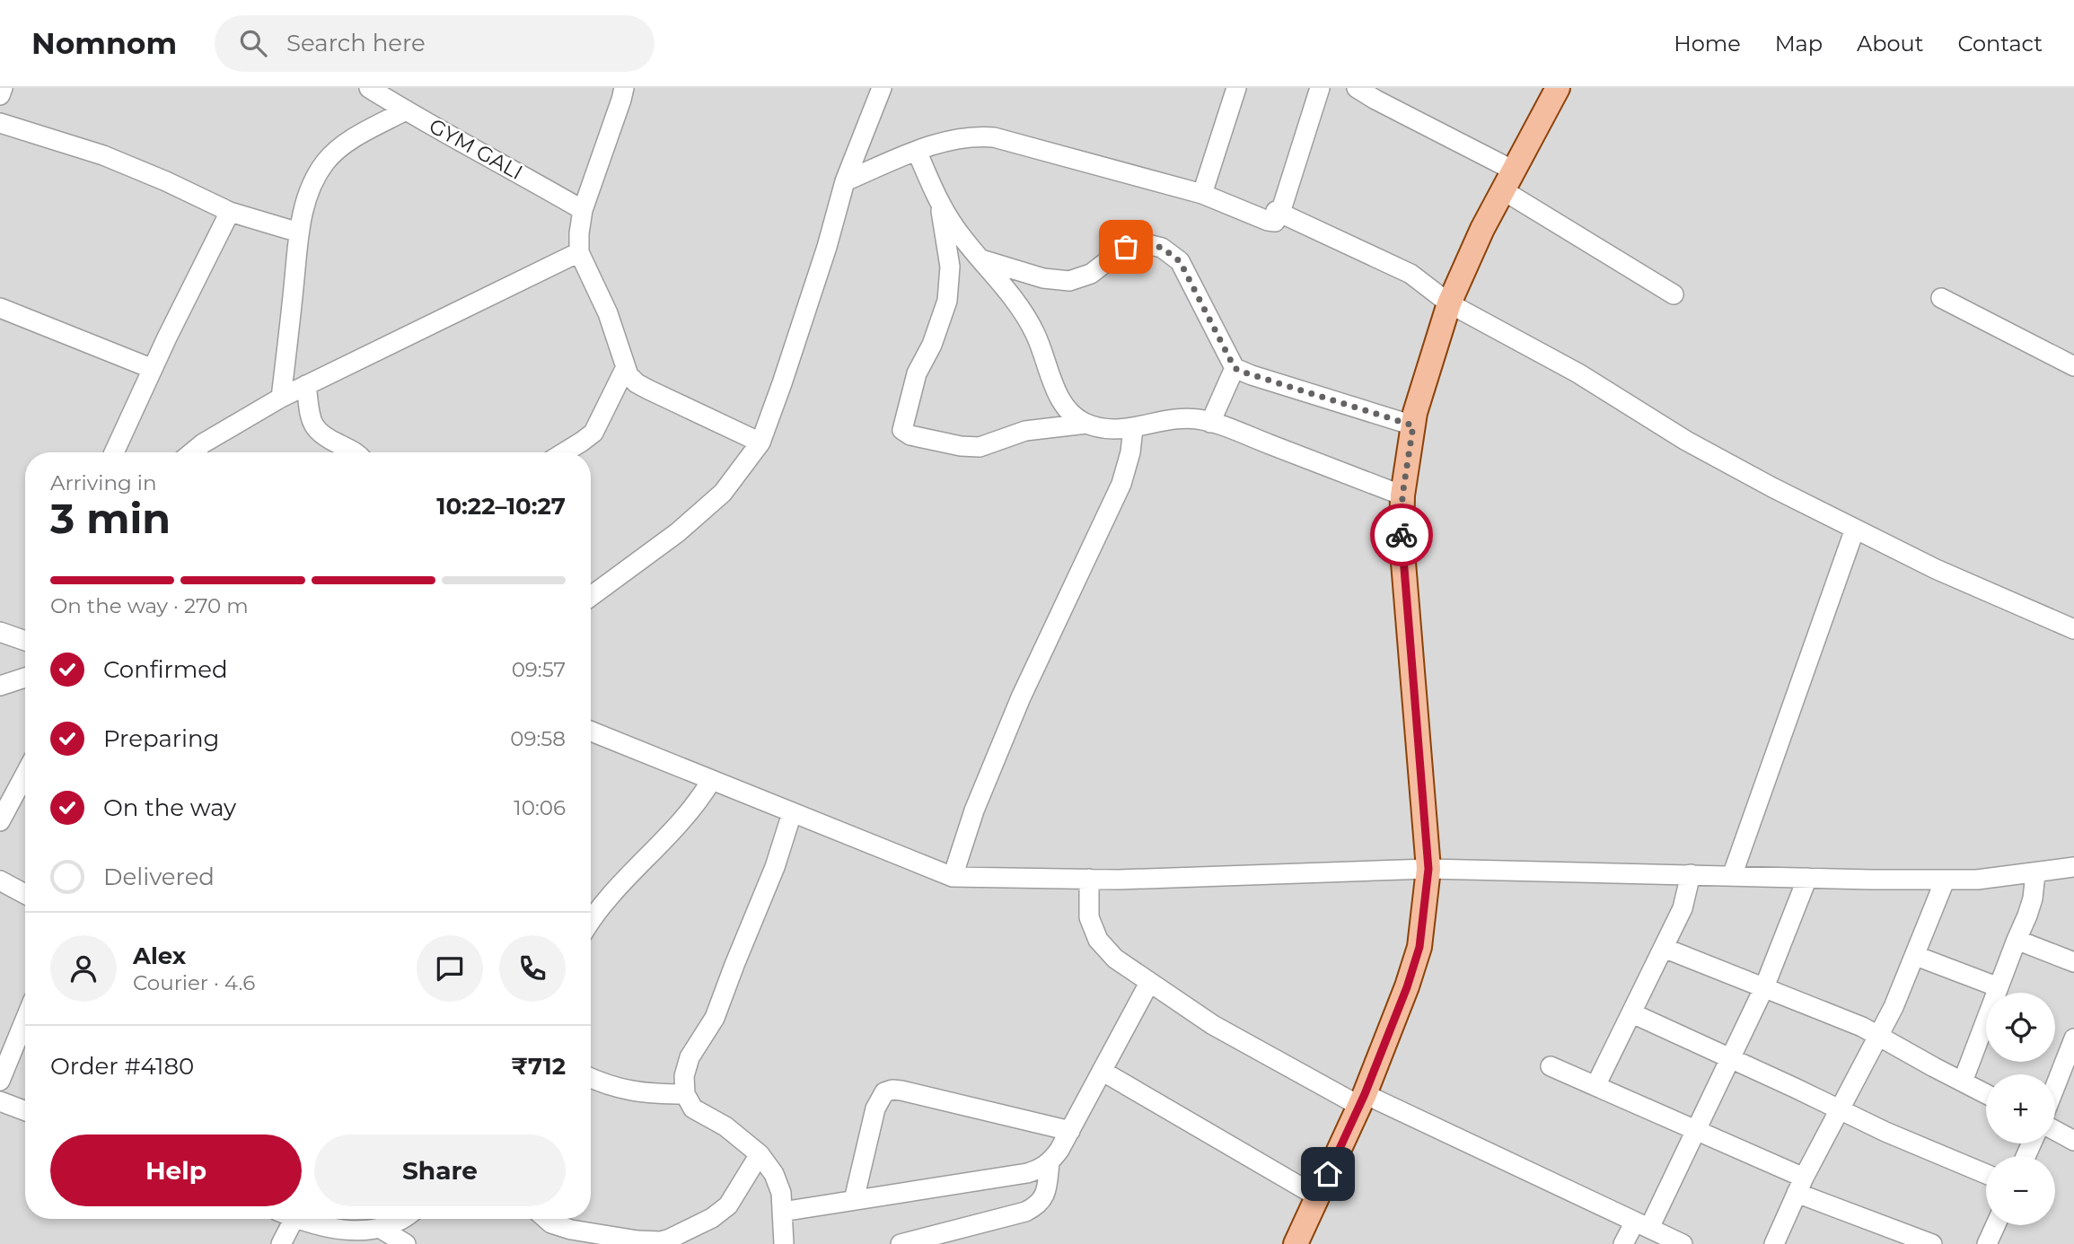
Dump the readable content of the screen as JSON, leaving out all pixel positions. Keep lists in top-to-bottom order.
{
  "streets": {
    "street": ["GYM GALI"]
  },
  "page": {
    "header": "Nomnom",
    "search": "Search here",
    "nav": [
      "Home",
      "Map",
      "About",
      "Contact"
    ],
    "heading": ["3 min", "Arriving in", "10:22–10:27"],
    "panel": [
      "Alex",
      "Courier · 4.6",
      "Order #4180",
      "₹712"
    ],
    "bar": "On the way · 270 m",
    "list": [
      ["Confirmed", "09:57"],
      ["Preparing", "09:58"],
      ["On the way", "10:06"],
      "Delivered"
    ],
    "map_buttons": ["+", "−"],
    "buttons": ["Help", "Share"]
  }
}
